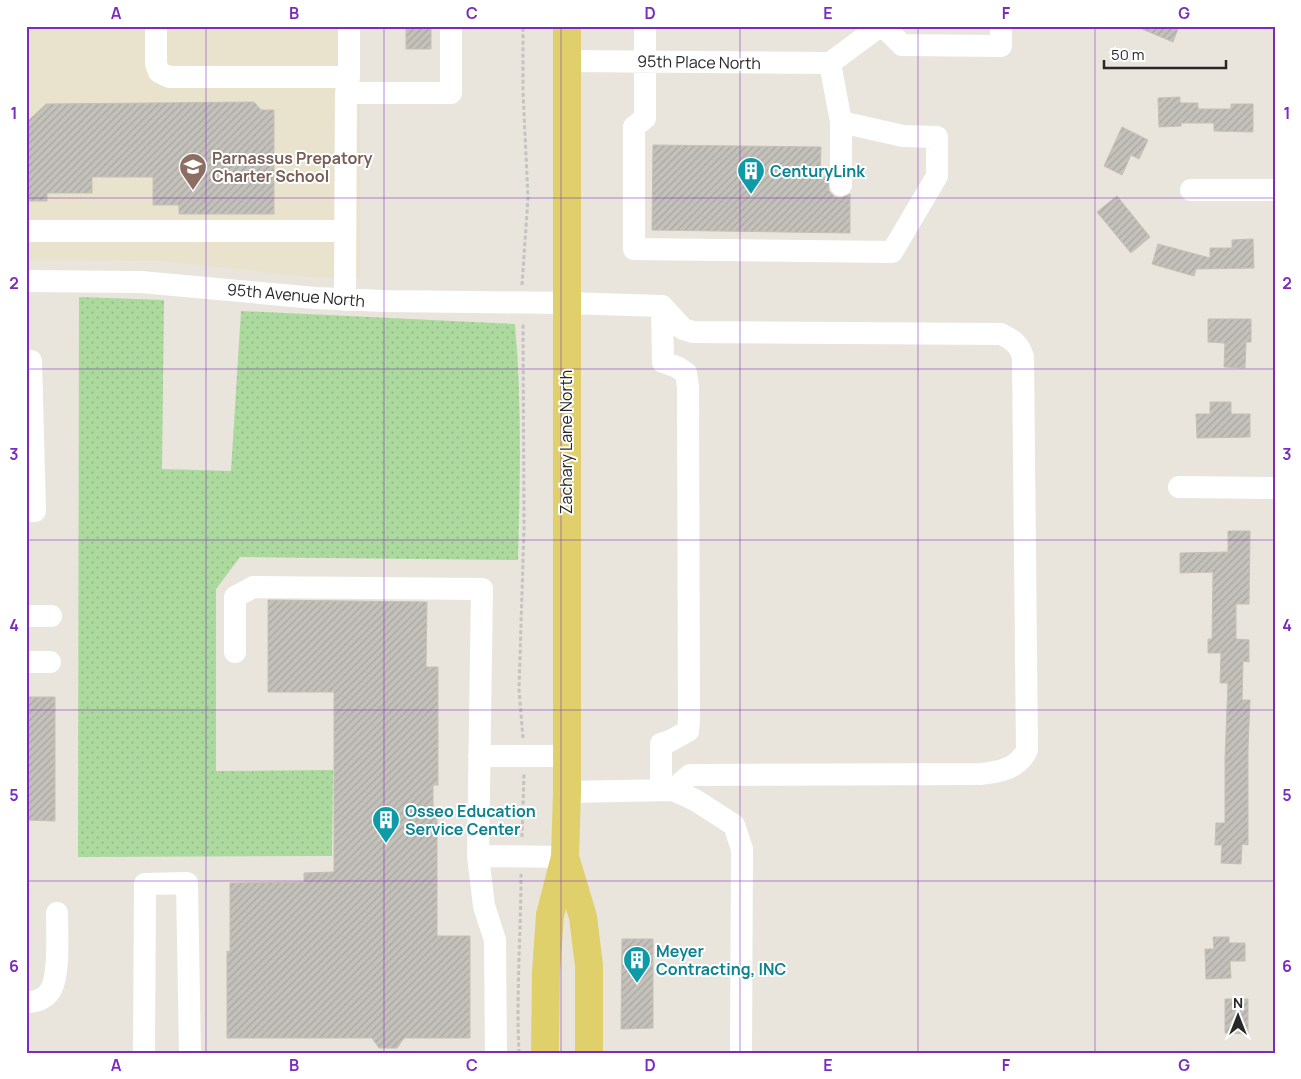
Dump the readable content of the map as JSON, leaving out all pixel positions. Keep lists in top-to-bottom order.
{
  "streets": {
    "main road": ["Zachary Lane North"],
    "street": ["95th Place North", "95th Avenue North"]
  },
  "crossings": [
    ["95th Place North", "Zachary Lane North"],
    ["95th Avenue North", "Zachary Lane North"]
  ],
  "places": {
    "school or university": ["Parnassus Prepatory Charter School"],
    "building": ["CenturyLink", "Osseo Education Service Center", "Meyer Contracting, INC"]
  },
  "scale_bar": "50 m",
  "north": "top",
  "grid": {
    "columns": [
      "A",
      "B",
      "C",
      "D",
      "E",
      "F",
      "G"
    ],
    "rows": [
      "1",
      "2",
      "3",
      "4",
      "5",
      "6"
    ]
  }
}
